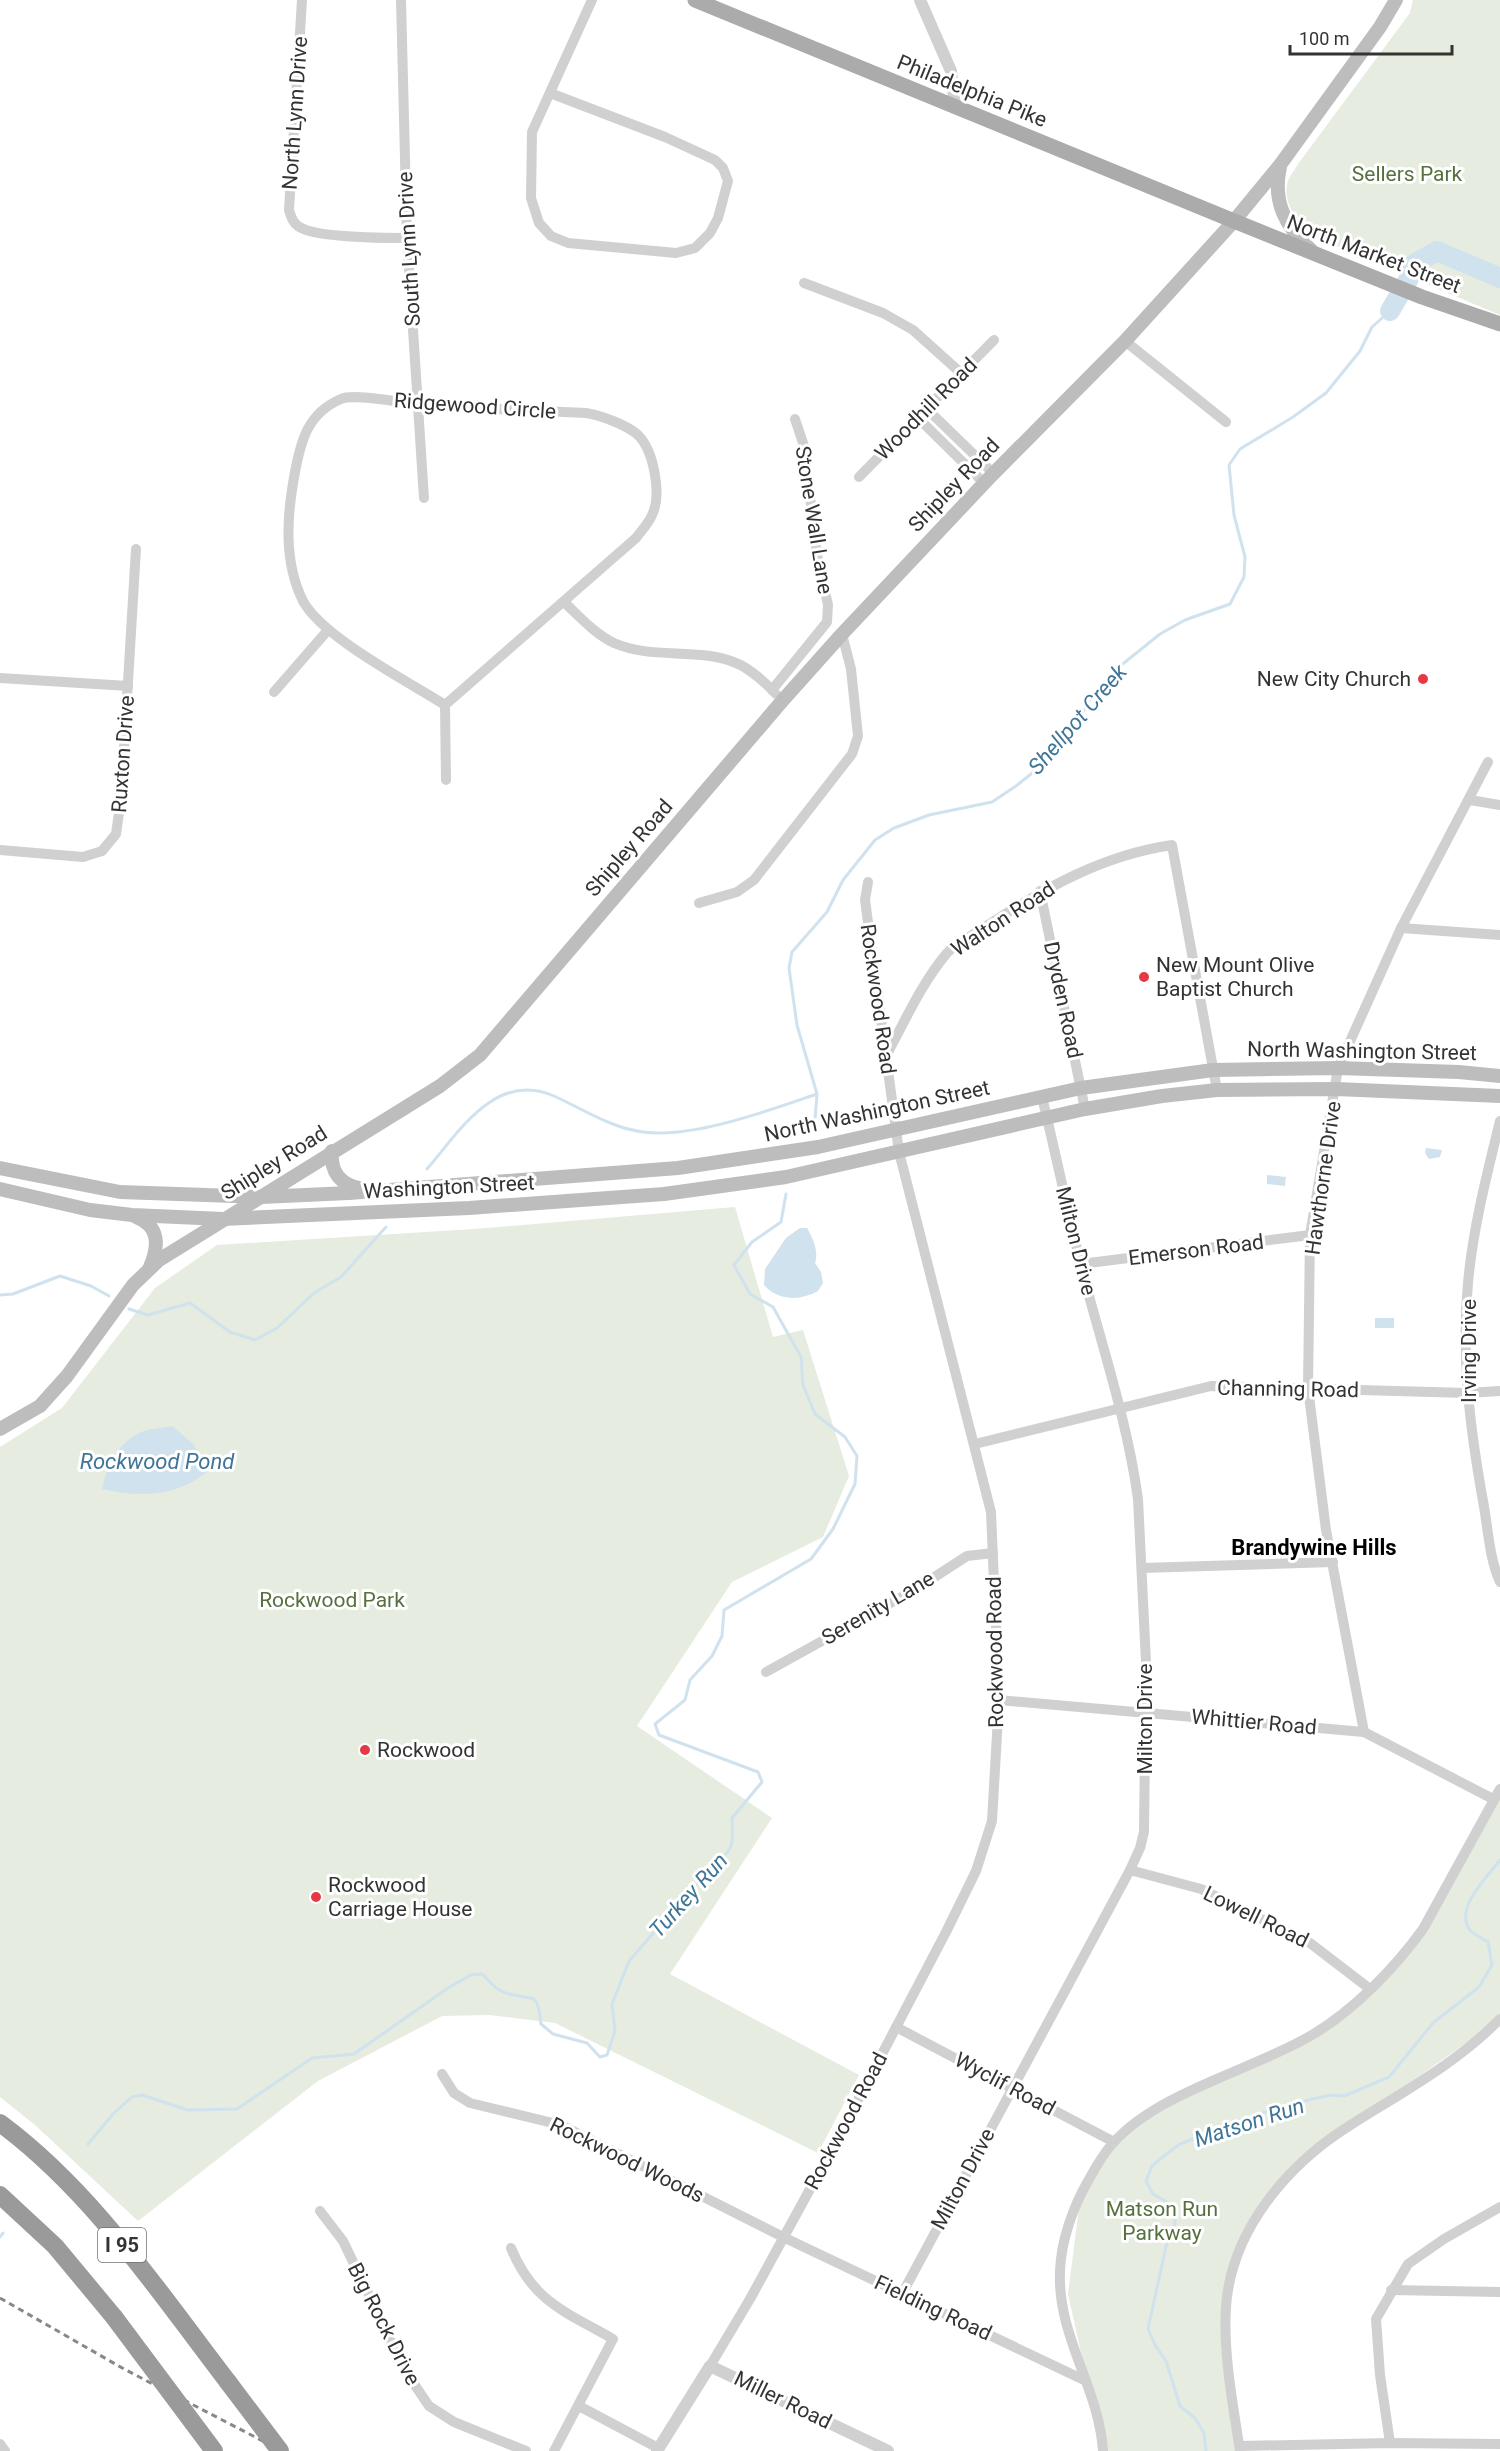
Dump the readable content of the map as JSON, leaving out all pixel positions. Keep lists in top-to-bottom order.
{
  "streets": {
    "highway": ["I 95"],
    "main road": [
      "Philadelphia Pike",
      "North Market Street",
      "Shipley Road",
      "North Washington Street",
      "Washington Street"
    ],
    "street": [
      "North Lynn Drive",
      "South Lynn Drive",
      "Ridgewood Circle",
      "Woodhill Road",
      "Stone Wall Lane",
      "Ruxton Drive",
      "Walton Road",
      "Rockwood Road",
      "Dryden Road",
      "Hawthorne Drive",
      "Milton Drive",
      "Emerson Road",
      "Irving Drive",
      "Channing Road",
      "Serenity Lane",
      "Whittier Road",
      "Lowell Road",
      "Wyclif Road",
      "Rockwood Woods",
      "Fielding Road",
      "Big Rock Drive",
      "Miller Road"
    ]
  },
  "crossings": [
    ["Philadelphia Pike", "North Market Street"],
    ["Philadelphia Pike", "Shipley Road"],
    ["North Lynn Drive", "South Lynn Drive"],
    ["South Lynn Drive", "Ridgewood Circle"],
    ["North Market Street", "Shipley Road"],
    ["Shipley Road", "North Washington Street"],
    ["Shipley Road", "Washington Street"],
    ["Walton Road", "Rockwood Road"],
    ["Walton Road", "Dryden Road"],
    ["Walton Road", "North Washington Street"],
    ["Rockwood Road", "North Washington Street"],
    ["Rockwood Road", "Washington Street"],
    ["Rockwood Road", "Channing Road"],
    ["Rockwood Road", "Serenity Lane"],
    ["Rockwood Road", "Whittier Road"],
    ["Rockwood Road", "Wyclif Road"],
    ["Rockwood Road", "Rockwood Woods"],
    ["Rockwood Road", "Fielding Road"],
    ["Rockwood Road", "Miller Road"],
    ["Dryden Road", "North Washington Street"],
    ["North Washington Street", "Hawthorne Drive"],
    ["North Washington Street", "Washington Street"],
    ["North Washington Street", "Milton Drive"],
    ["Hawthorne Drive", "Emerson Road"],
    ["Hawthorne Drive", "Channing Road"],
    ["Hawthorne Drive", "Whittier Road"],
    ["Milton Drive", "Emerson Road"],
    ["Milton Drive", "Channing Road"],
    ["Milton Drive", "Whittier Road"],
    ["Milton Drive", "Lowell Road"],
    ["Milton Drive", "Wyclif Road"],
    ["Milton Drive", "Fielding Road"],
    ["Irving Drive", "Channing Road"],
    ["Rockwood Woods", "Fielding Road"]
  ],
  "districts": ["Brandywine Hills"],
  "water": [
    "Shellpot Creek",
    "Rockwood Pond",
    "Turkey Run",
    "Matson Run"
  ],
  "parks": ["Sellers Park", "Rockwood Park", "Matson Run Parkway"],
  "places": [
    "New City Church",
    "New Mount Olive Baptist Church",
    "Rockwood",
    "Rockwood Carriage House"
  ],
  "scale_bar": "100 m"
}
